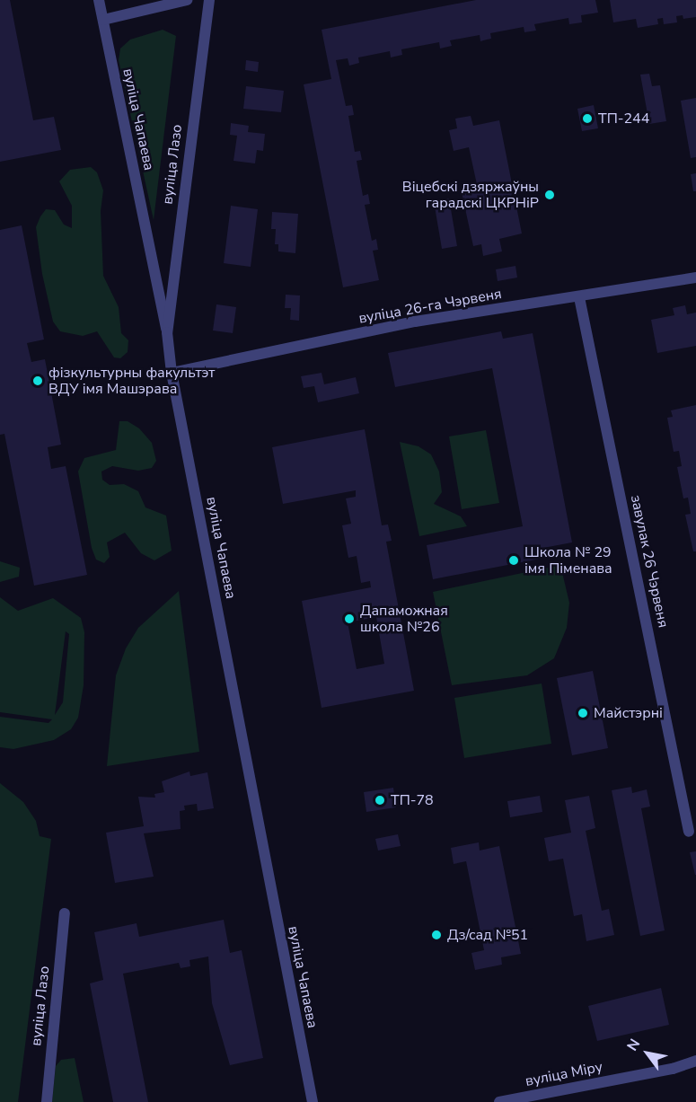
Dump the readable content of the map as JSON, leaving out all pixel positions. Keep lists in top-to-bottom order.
{
  "streets": {
    "street": [
      "вуліца Чапаева",
      "вуліца Лазо",
      "вуліца 26-га Чэрвеня",
      "завулак 26 Чэрвеня",
      "вуліца Міру"
    ]
  },
  "crossings": [
    ["вуліца Чапаева", "вуліца Лазо"],
    ["вуліца Чапаева", "вуліца 26-га Чэрвеня"],
    ["вуліца 26-га Чэрвеня", "завулак 26 Чэрвеня"]
  ],
  "places": [
    "ТП-244",
    "Віцебскі дзяржаўны гарадскі ЦКРНіР",
    "фізкультурны факультэт ВДУ імя Машэрава",
    "Школа № 29 імя Піменава",
    "Дапаможная школа №26",
    "Майстэрні",
    "ТП-78",
    "Дз/сад №51"
  ],
  "north": "top left"
}
